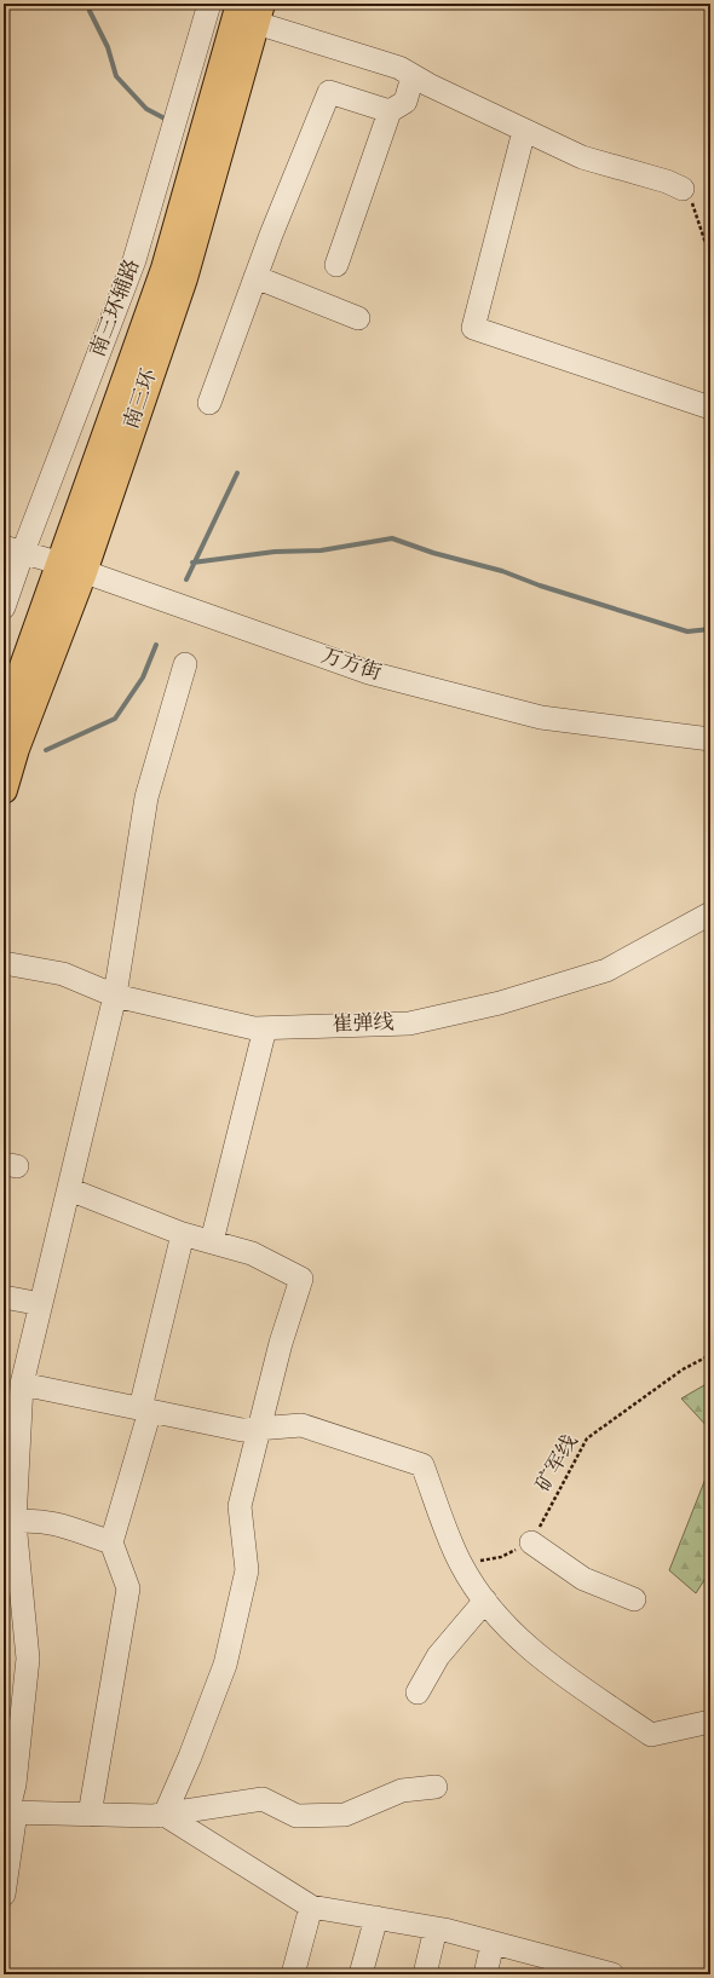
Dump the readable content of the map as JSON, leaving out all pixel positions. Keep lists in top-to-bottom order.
{
  "streets": {
    "main road": ["南三环"],
    "street": ["南三环辅路", "万方街", "崔弹线"],
    "path": ["矿军线"]
  },
  "crossings": [
    ["南三环辅路", "万方街"],
    ["南三环", "万方街"]
  ]
}
